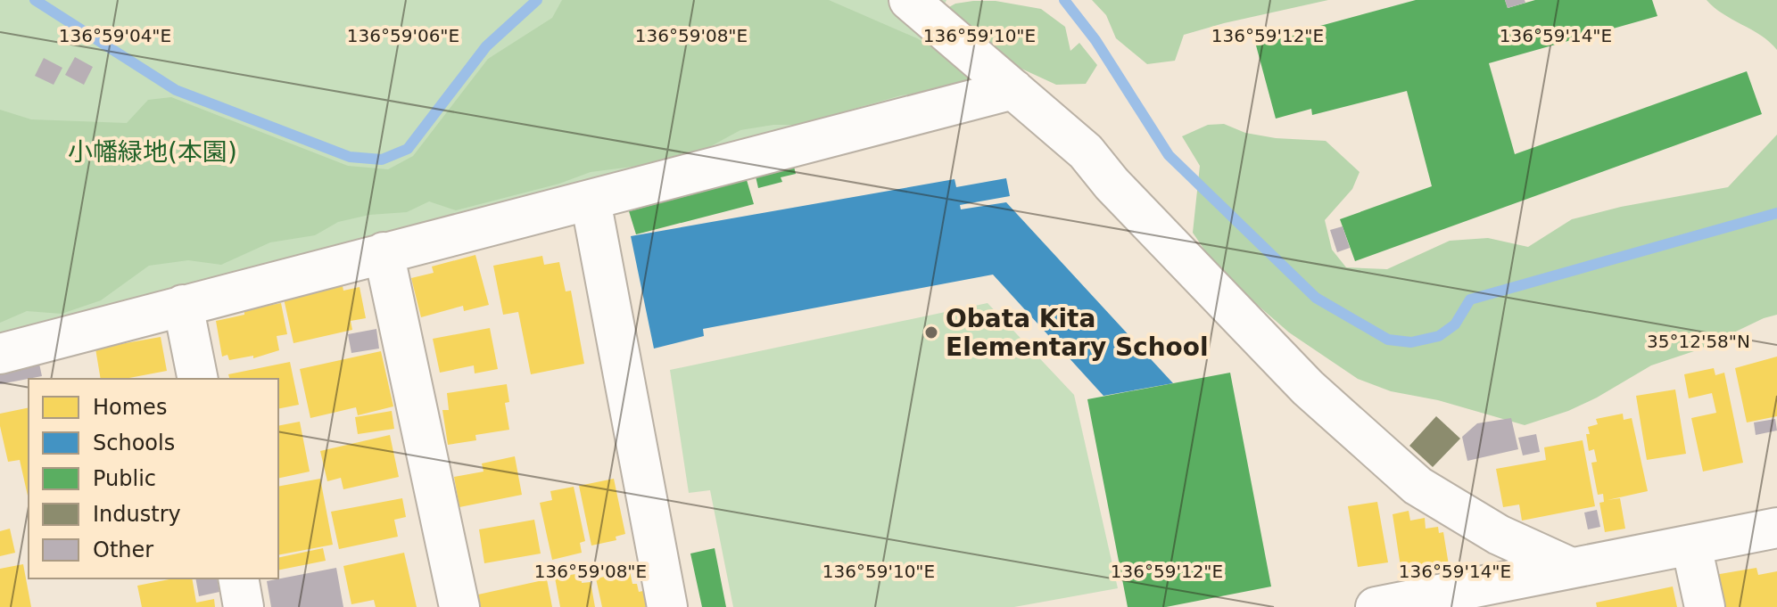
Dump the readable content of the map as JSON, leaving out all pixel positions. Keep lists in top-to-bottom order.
{
  "parks": ["小幡緑地(本園)"],
  "places": ["Obata Kita Elementary School"],
  "legend": [
    "Homes",
    "Schools",
    "Public",
    "Industry",
    "Other"
  ],
  "coordinates": [
    "136°59'04\"E",
    "136°59'06\"E",
    "136°59'08\"E",
    "136°59'10\"E",
    "136°59'12\"E",
    "136°59'14\"E",
    "35°12'58\"N"
  ]
}
